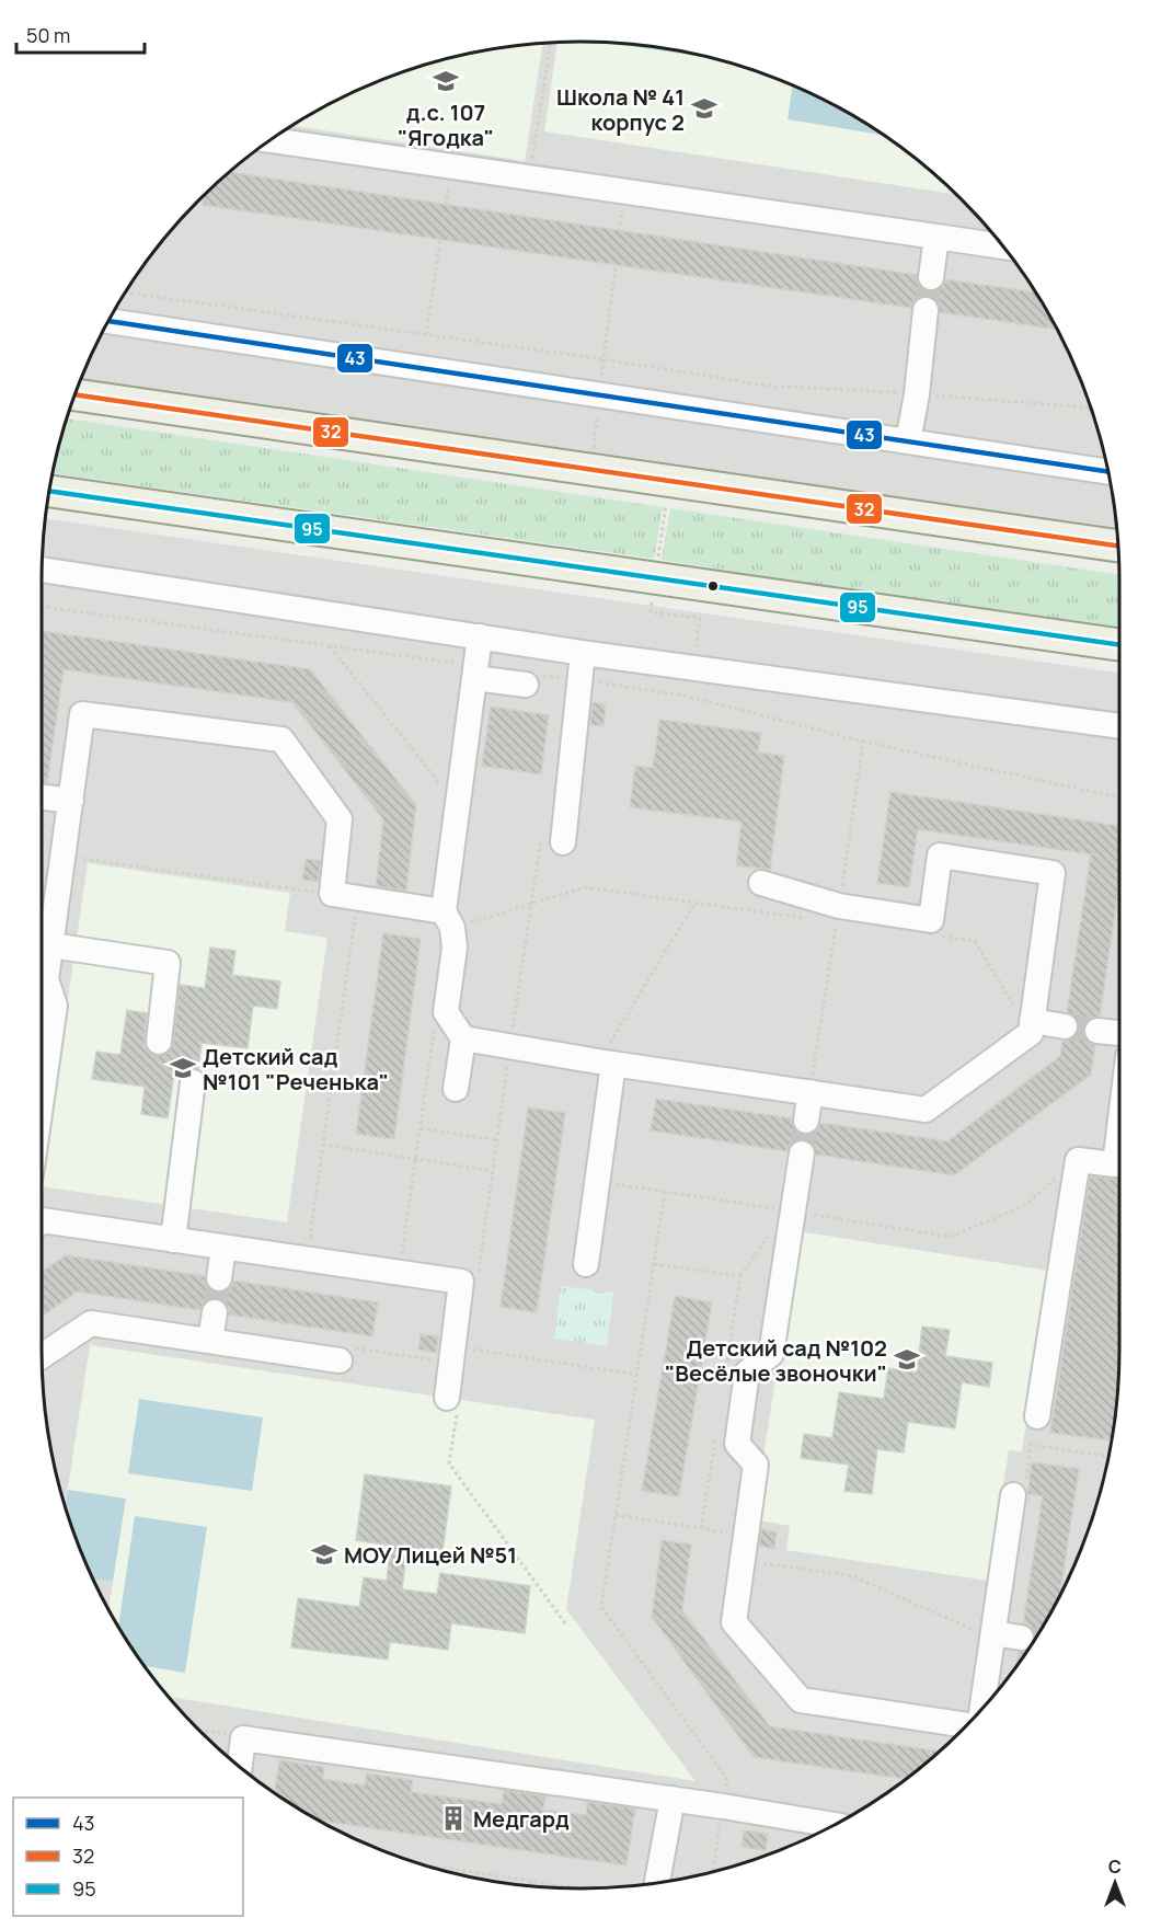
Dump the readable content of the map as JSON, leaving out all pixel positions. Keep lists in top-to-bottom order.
{
  "places": {
    "school or university": [
      "д.с. 107 \"Ягодка\"",
      "Школа № 41 корпус 2",
      "Детский сад №101 \"Реченька\"",
      "Детский сад №102 \"Весёлые звоночки\"",
      "МОУ Лицей №51"
    ],
    "building": ["Медгард"]
  },
  "lines": ["transit line 43", "transit line 32", "transit line 95"],
  "legend": ["43", "32", "95"],
  "scale_bar": "50 m",
  "north": "top"
}
